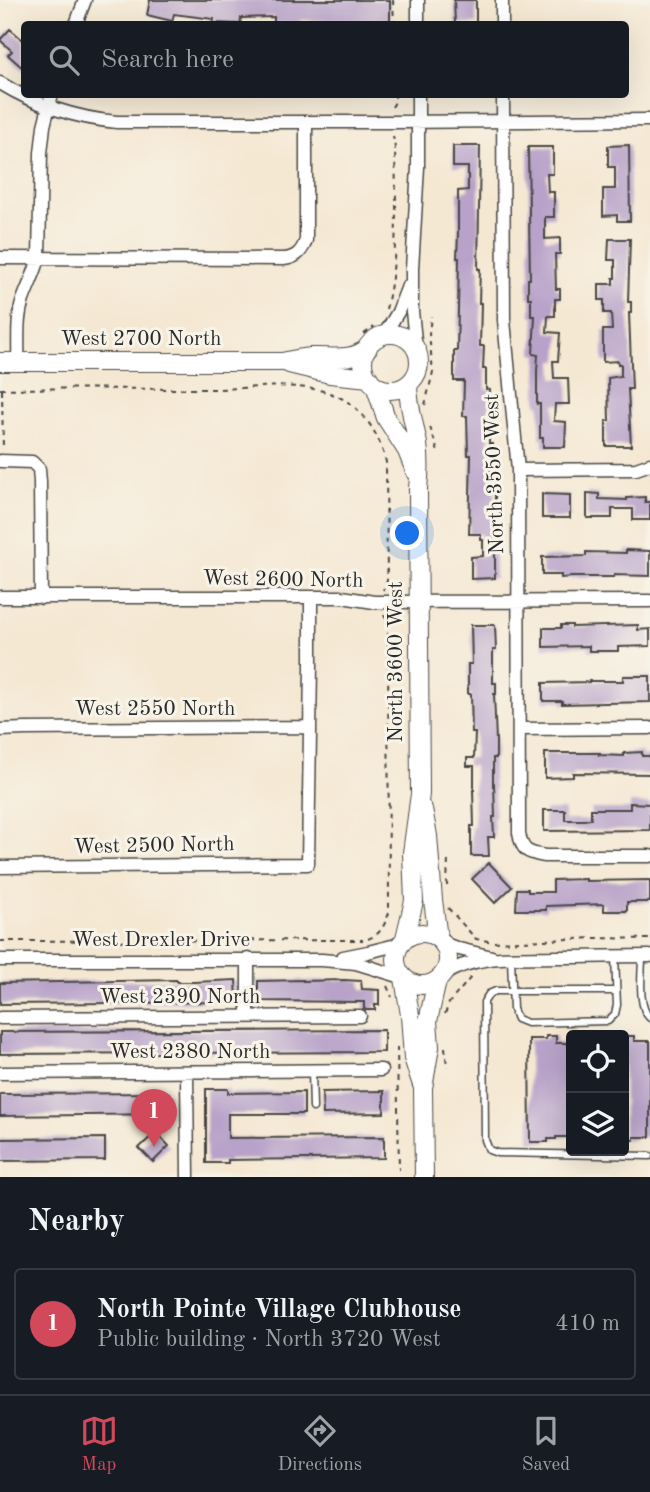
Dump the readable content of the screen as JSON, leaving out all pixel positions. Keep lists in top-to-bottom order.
{
  "streets": {
    "street": [
      "West 2700 North",
      "North 3550 West",
      "West 2600 North",
      "North 3600 West",
      "West 2550 North",
      "West 2500 North",
      "West Drexler Drive",
      "West 2390 North",
      "West 2380 North"
    ]
  },
  "crossings": [
    ["West 2700 North", "North 3600 West"],
    ["North 3550 West", "West 2600 North"],
    ["West 2600 North", "North 3600 West"],
    ["North 3600 West", "West Drexler Drive"],
    ["West 2550 North", "West 2500 North"]
  ],
  "page": {
    "search": "Search here",
    "pins": "1",
    "heading": "Nearby",
    "list": [
      {
        "mark": "1",
        "name": "North Pointe Village Clubhouse",
        "note": "Public building · North 3720 West",
        "value": "410 m"
      }
    ],
    "nav": ["Map", "Directions", "Saved"]
  }
}
